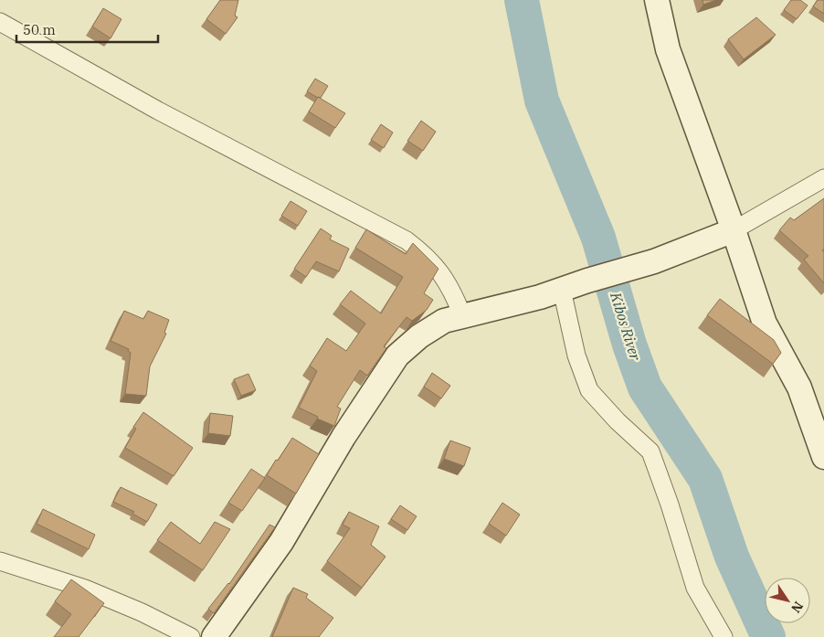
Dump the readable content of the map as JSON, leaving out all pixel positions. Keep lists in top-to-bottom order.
{
  "water": ["Kibos River"],
  "scale_bar": "50 m",
  "north": "bottom right"
}
